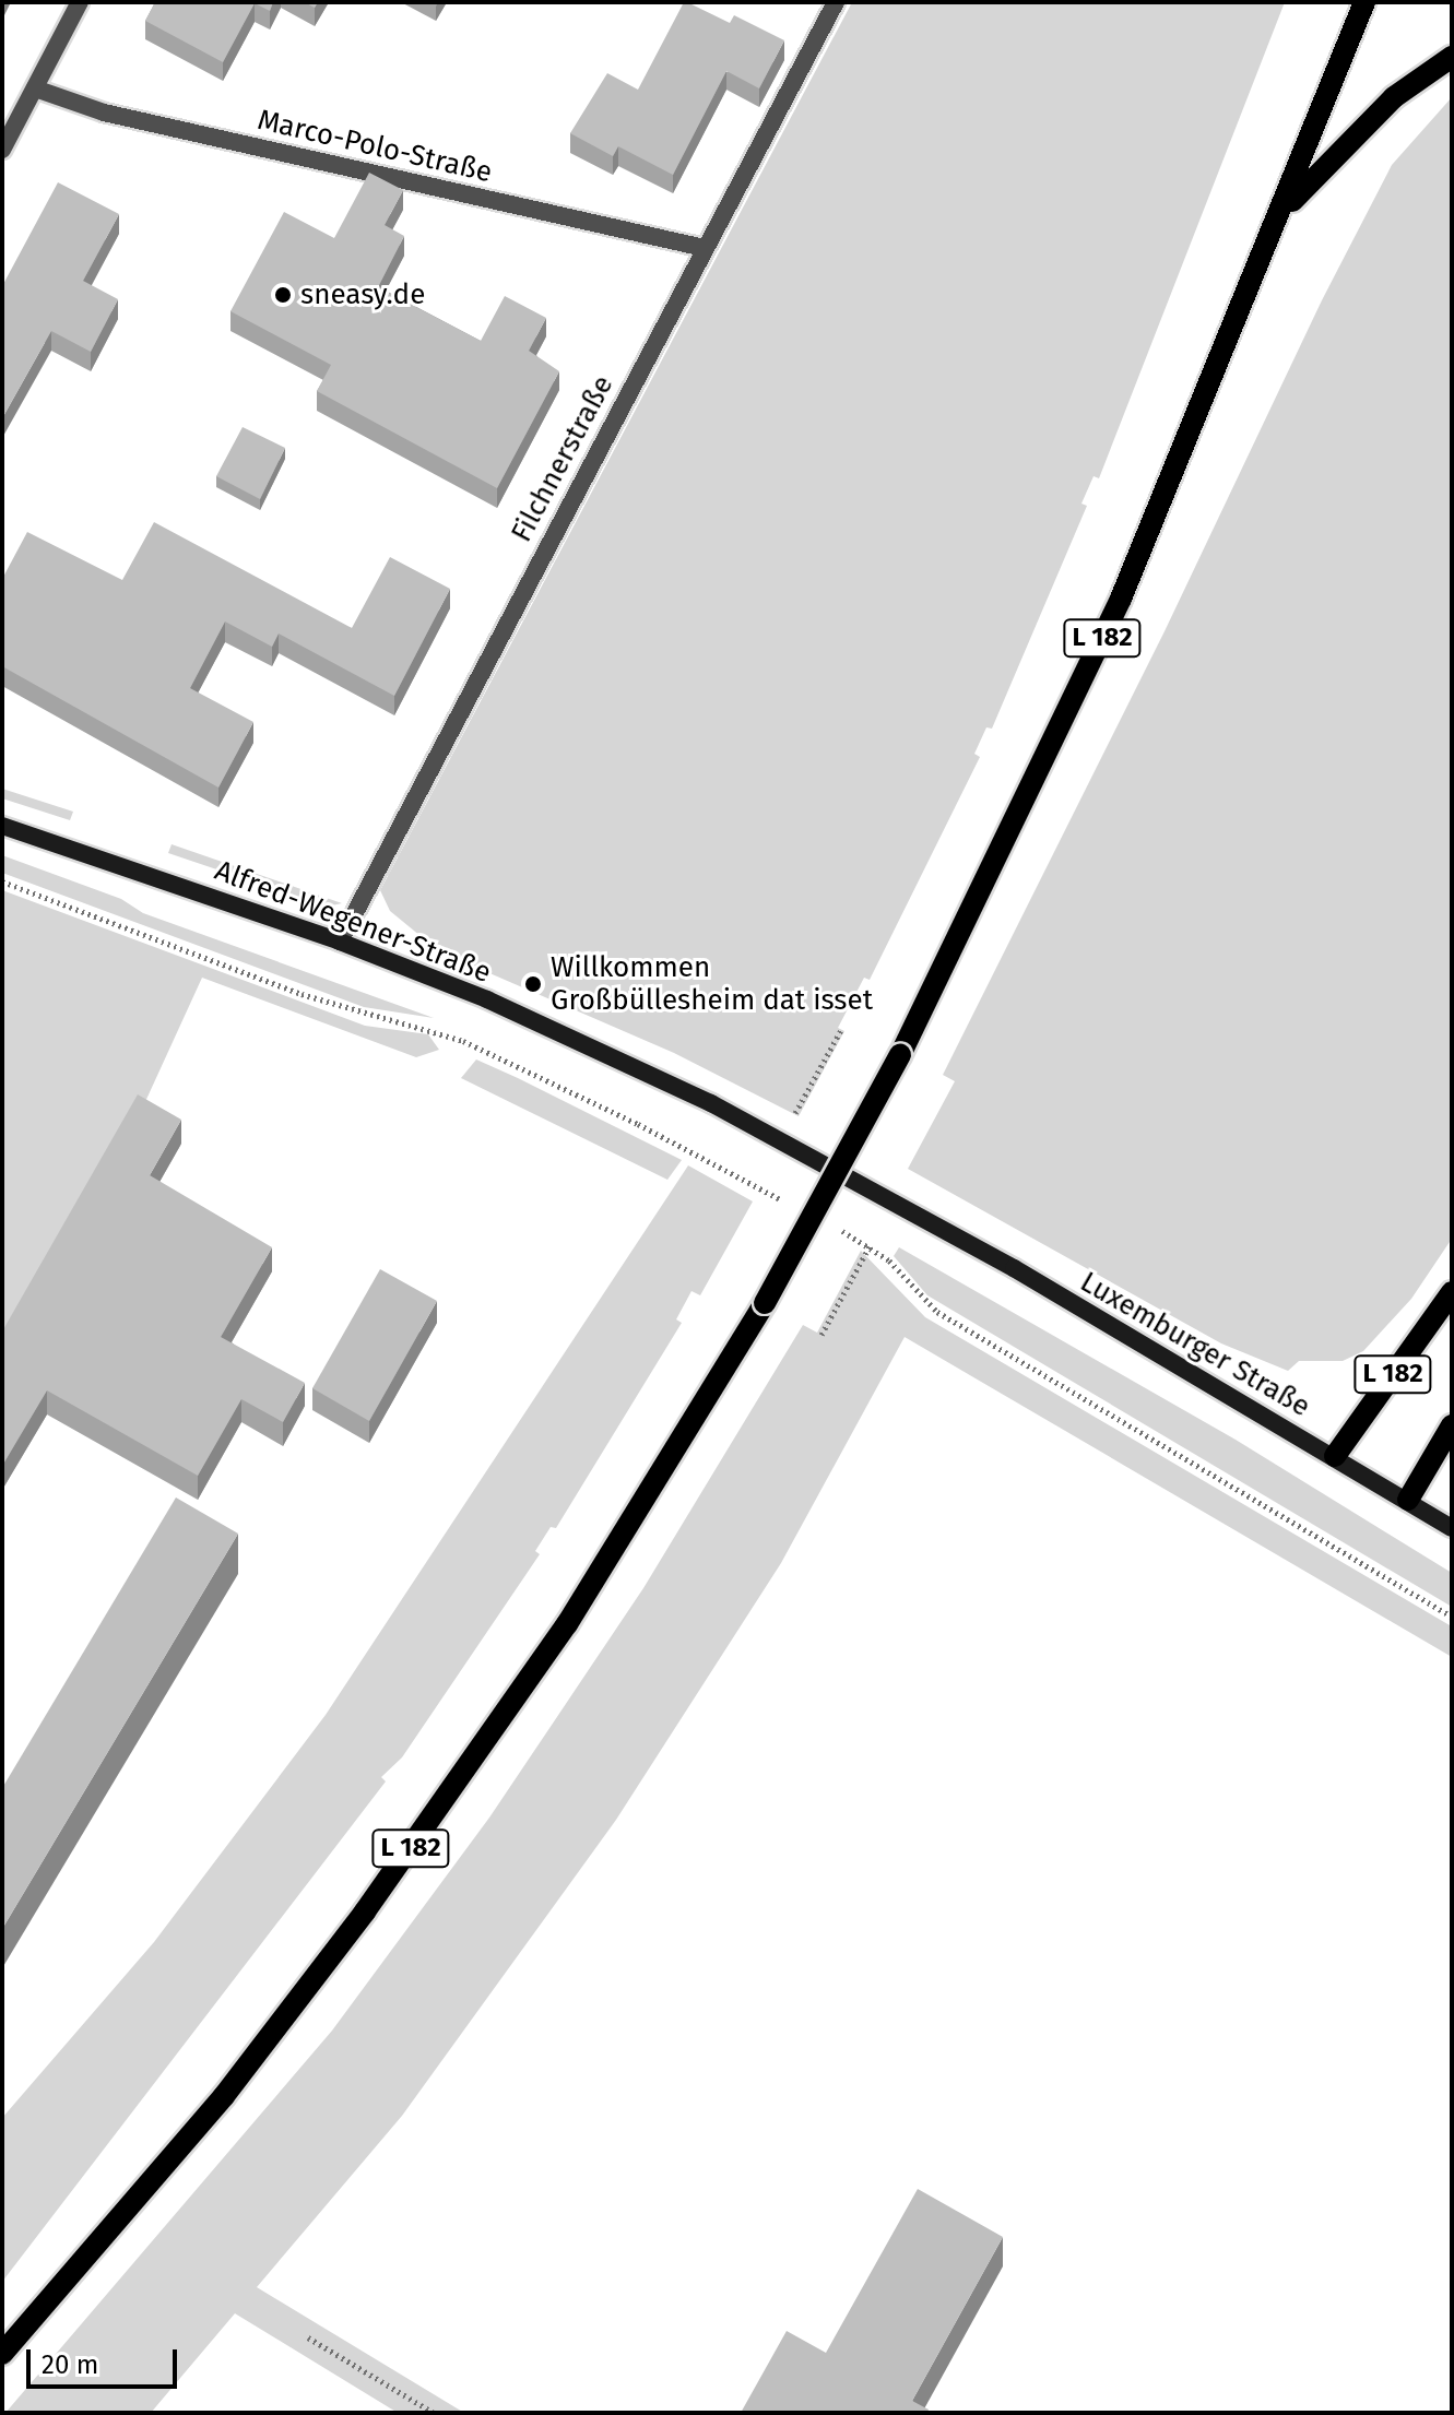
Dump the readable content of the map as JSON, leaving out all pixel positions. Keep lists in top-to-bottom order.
{
  "streets": {
    "main road": ["L 182"],
    "street": [
      "Marco-Polo-Straße",
      "Filchnerstraße",
      "Alfred-Wegener-Straße",
      "Luxemburger Straße"
    ]
  },
  "crossings": [
    ["Marco-Polo-Straße", "Filchnerstraße"],
    ["Filchnerstraße", "Alfred-Wegener-Straße"],
    ["L 182", "Luxemburger Straße"],
    ["Alfred-Wegener-Straße", "Luxemburger Straße"]
  ],
  "places": ["sneasy.de", "Willkommen Großbüllesheim dat isset"],
  "scale_bar": "20 m"
}
